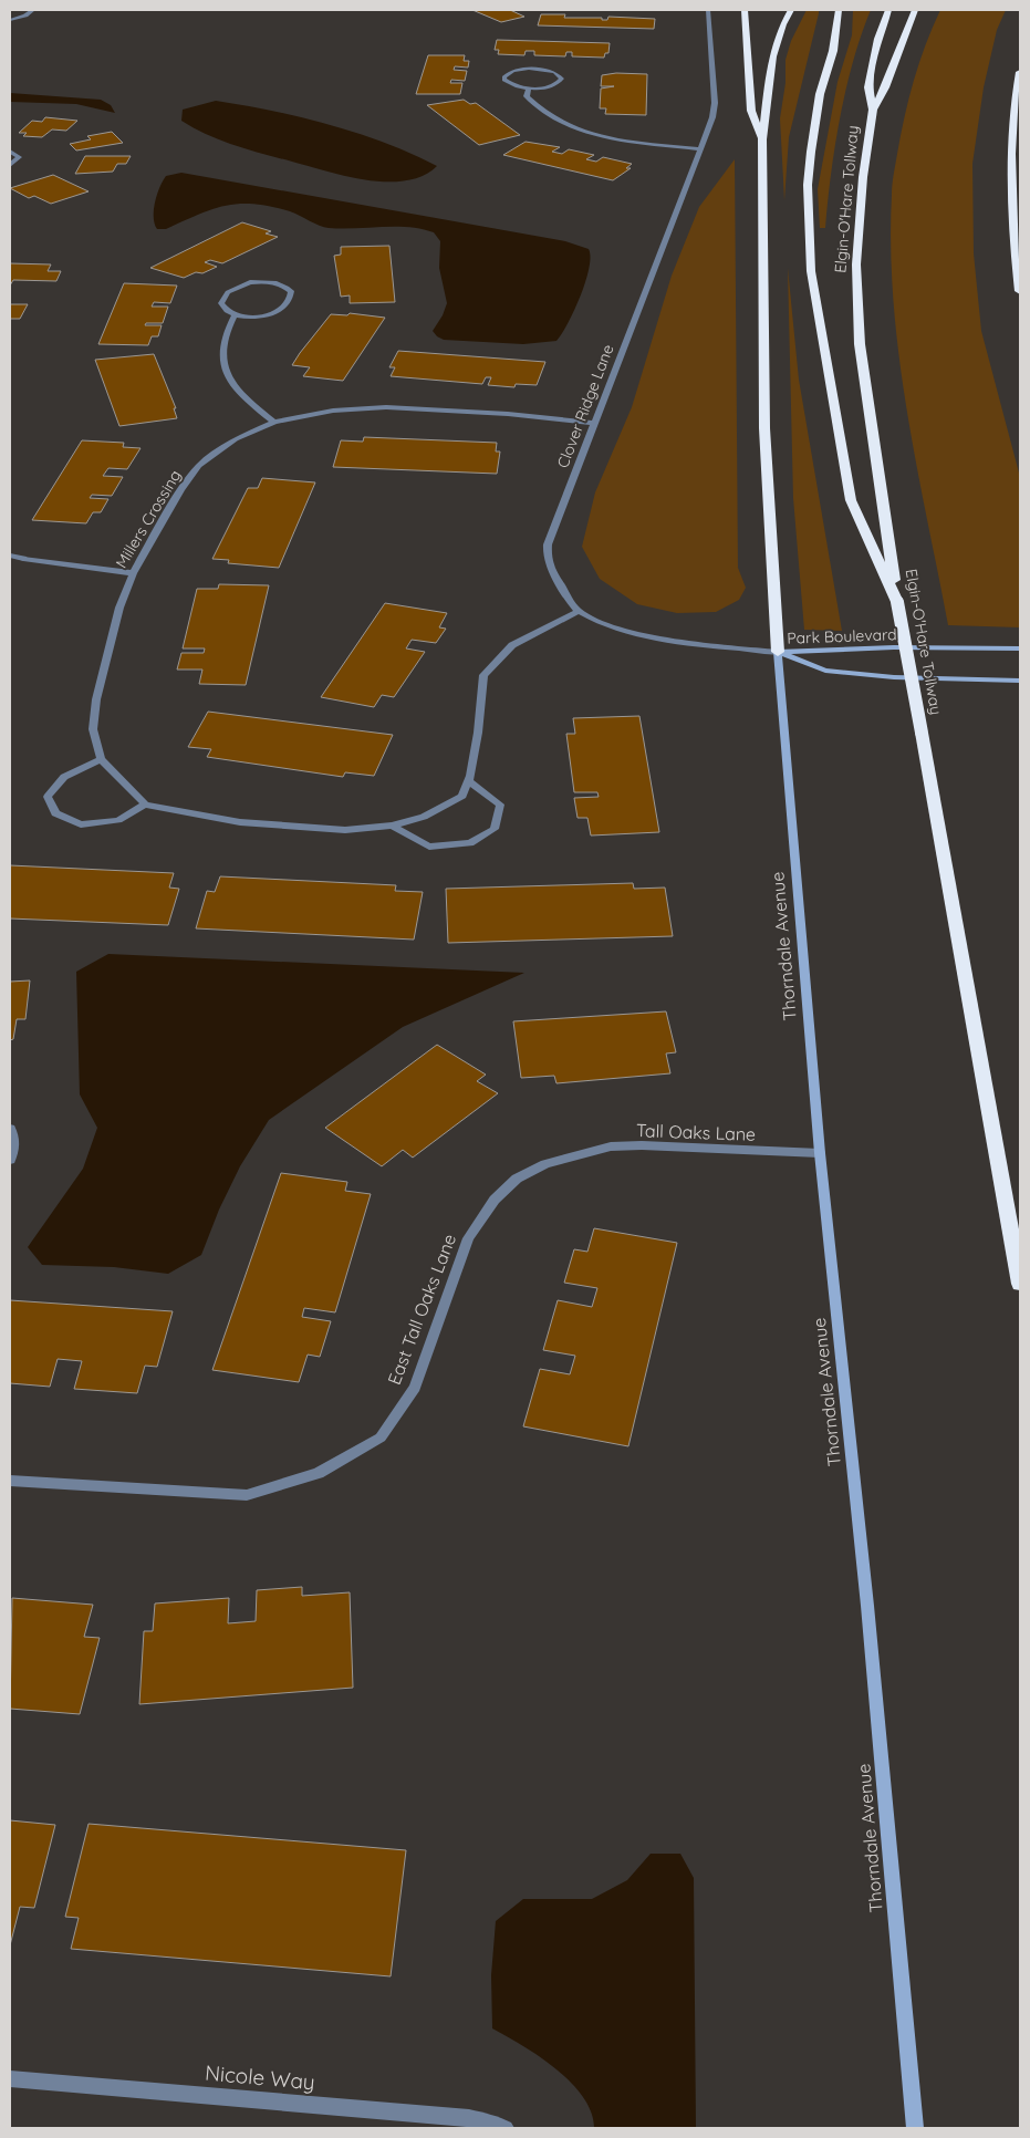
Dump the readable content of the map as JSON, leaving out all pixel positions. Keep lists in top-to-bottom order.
{
  "streets": {
    "highway": ["Elgin-O'Hare Tollway"],
    "street": [
      "Clover Ridge Lane",
      "Millers Crossing",
      "Park Boulevard",
      "Thorndale Avenue",
      "Tall Oaks Lane",
      "East Tall Oaks Lane",
      "Nicole Way"
    ]
  },
  "crossings": [
    ["Clover Ridge Lane", "Millers Crossing"],
    ["Clover Ridge Lane", "Park Boulevard"],
    ["Clover Ridge Lane", "Thorndale Avenue"],
    ["Park Boulevard", "Thorndale Avenue"],
    ["Thorndale Avenue", "Tall Oaks Lane"],
    ["Tall Oaks Lane", "East Tall Oaks Lane"]
  ]
}
